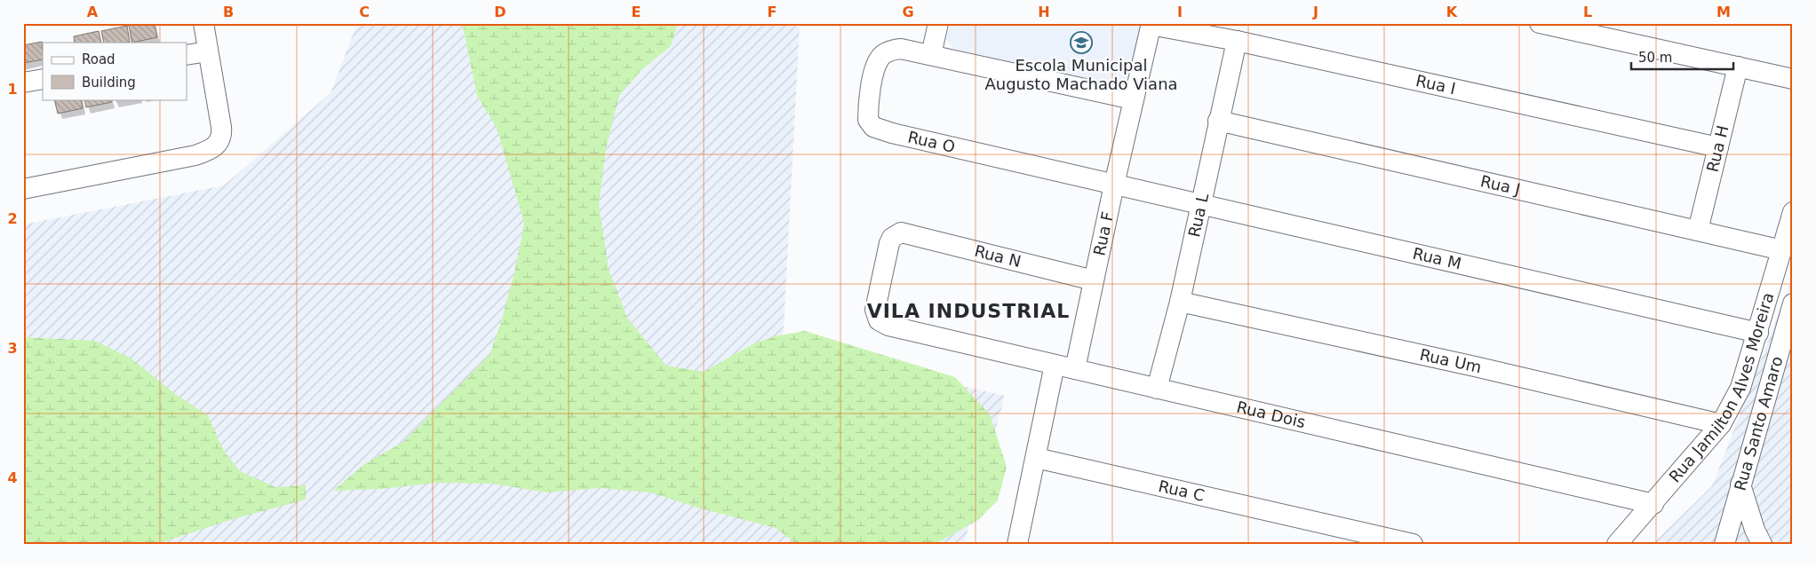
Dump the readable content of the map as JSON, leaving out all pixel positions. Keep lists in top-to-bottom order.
{
  "streets": {
    "street": [
      "Rua I",
      "Rua O",
      "Rua H",
      "Rua J",
      "Rua L",
      "Rua F",
      "Rua N",
      "Rua M",
      "Rua Um",
      "Rua Jamilton Alves Moreira",
      "Rua Dois",
      "Rua Santo Amaro",
      "Rua C"
    ]
  },
  "crossings": [
    ["Rua I", "Rua H"],
    ["Rua I", "Rua L"],
    ["Rua I", "Rua F"],
    ["Rua O", "Rua F"],
    ["Rua O", "Rua M"],
    ["Rua H", "Rua J"],
    ["Rua J", "Rua L"],
    ["Rua J", "Rua Jamilton Alves Moreira"],
    ["Rua L", "Rua M"],
    ["Rua L", "Rua Um"],
    ["Rua L", "Rua Dois"],
    ["Rua F", "Rua N"],
    ["Rua F", "Rua M"],
    ["Rua F", "Rua Dois"],
    ["Rua N", "Rua Dois"],
    ["Rua M", "Rua Jamilton Alves Moreira"],
    ["Rua Um", "Rua Jamilton Alves Moreira"],
    ["Rua Jamilton Alves Moreira", "Rua Dois"]
  ],
  "districts": ["VILA INDUSTRIAL"],
  "places": {
    "school or university": ["Escola Municipal Augusto Machado Viana"]
  },
  "legend": ["Road", "Building"],
  "scale_bar": "50 m",
  "grid": {
    "columns": [
      "A",
      "B",
      "C",
      "D",
      "E",
      "F",
      "G",
      "H",
      "I",
      "J",
      "K",
      "L",
      "M"
    ],
    "rows": [
      "1",
      "2",
      "3",
      "4"
    ]
  }
}
